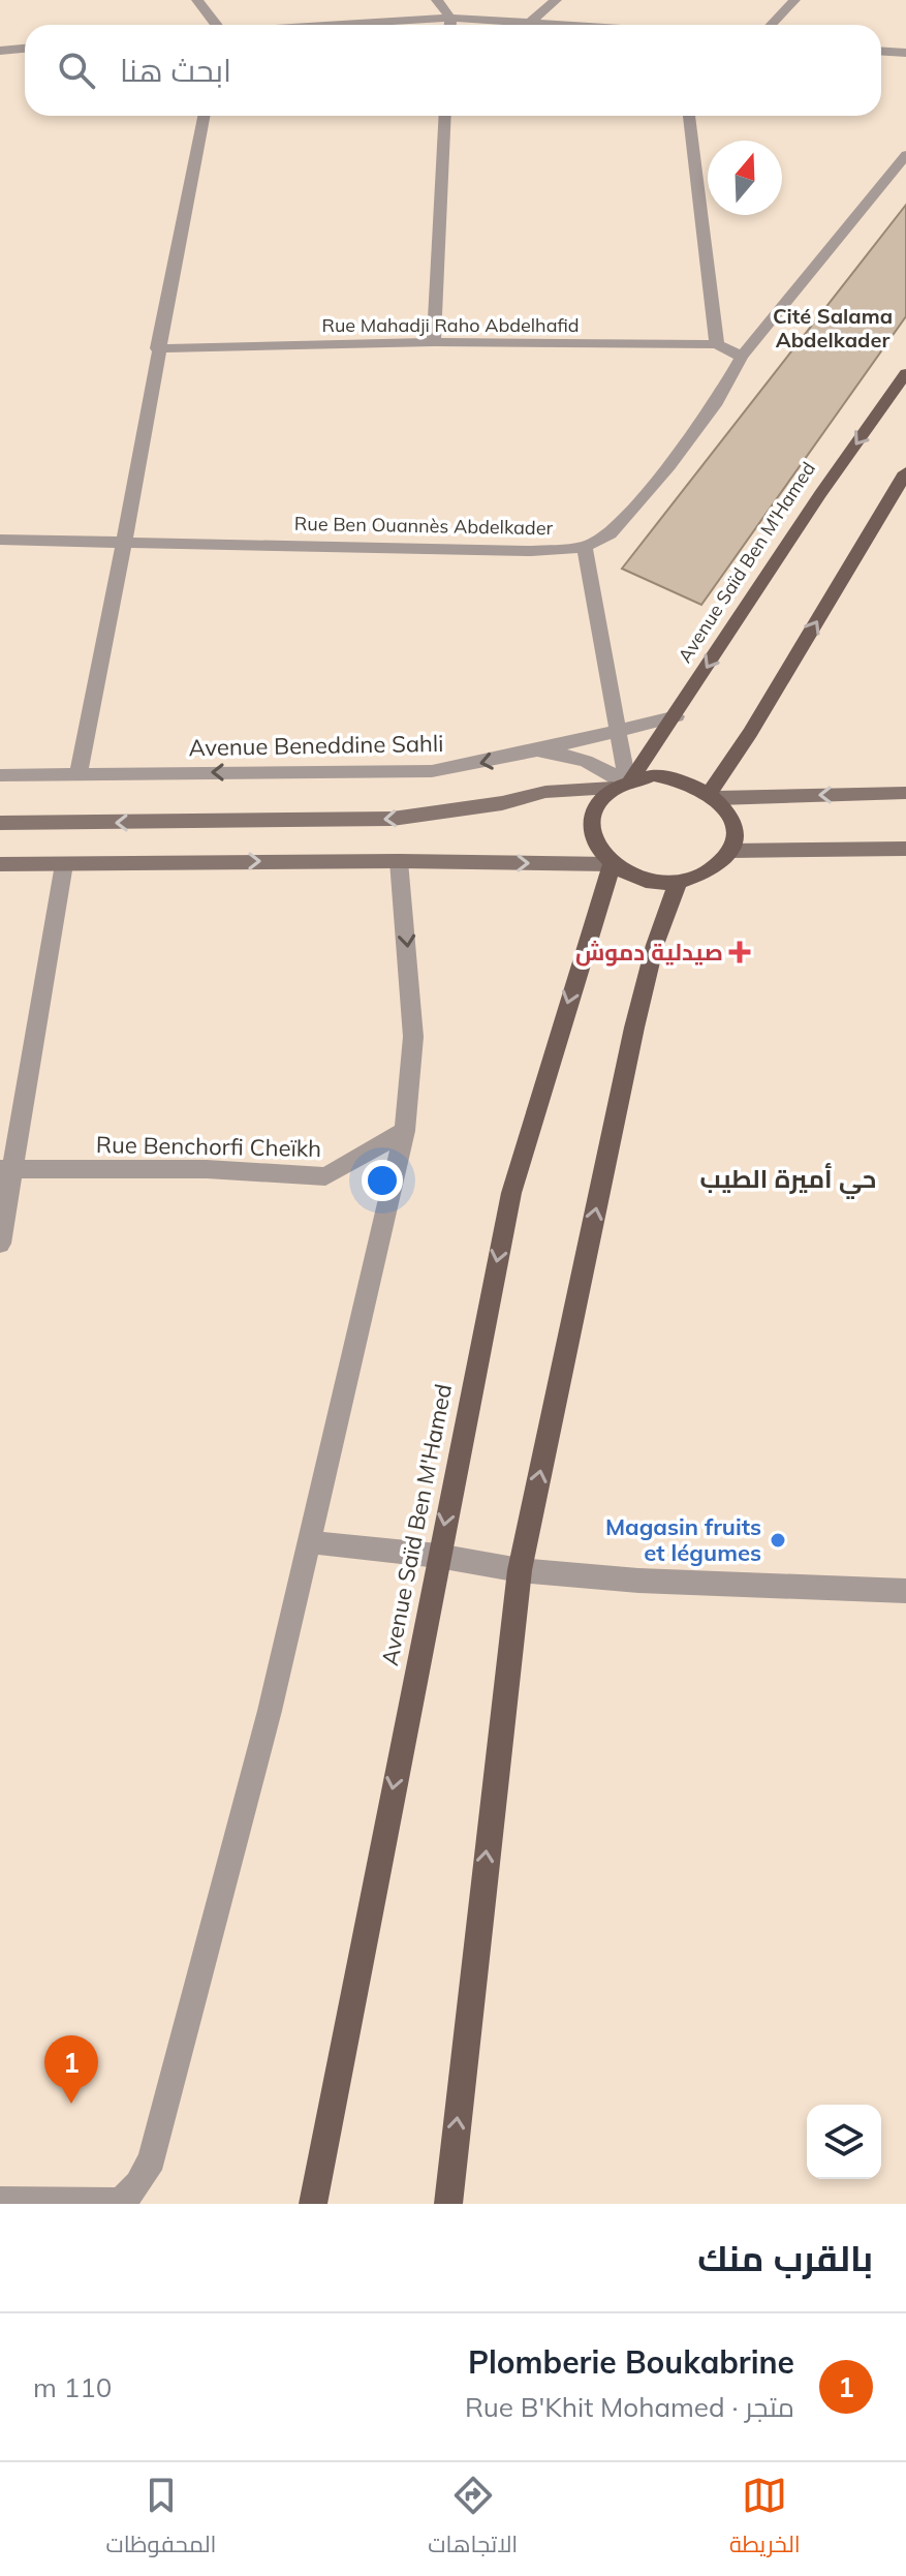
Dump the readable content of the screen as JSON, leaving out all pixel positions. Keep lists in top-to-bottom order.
{
  "streets": {
    "main road": ["Avenue Saïd Ben M'Hamed"],
    "street": [
      "Rue Mahadji Raho Abdelhafid",
      "Rue Ben Ouannès Abdelkader",
      "Avenue Beneddine Sahli",
      "Rue Benchorfi Cheïkh"
    ]
  },
  "crossings": [
    ["Rue Mahadji Raho Abdelhafid", "Rue Ben Ouannès Abdelkader"],
    ["Avenue Saïd Ben M'Hamed", "Avenue Beneddine Sahli"]
  ],
  "districts": ["Cité Salama Abdelkader", "حي أميرة الطيب"],
  "places": {
    "health": ["صيدلية دموش"],
    "other": ["Magasin fruits et légumes"]
  },
  "north": "top",
  "page": {
    "search": "ابحث هنا",
    "pins": "1",
    "heading": "بالقرب منك",
    "list": [
      {
        "mark": "1",
        "name": "Plomberie Boukabrine",
        "note": "متجر · Rue B'Khit Mohamed",
        "value": "110 m"
      }
    ],
    "nav": ["الخريطة", "الاتجاهات", "المحفوظات"]
  }
}
